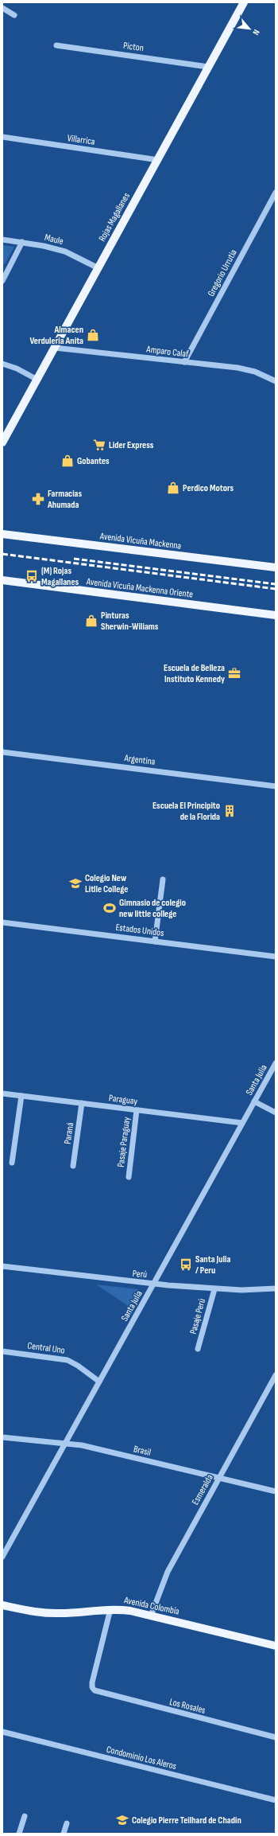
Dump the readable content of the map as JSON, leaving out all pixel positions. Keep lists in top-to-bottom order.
{
  "streets": {
    "main road": [
      "Rojas Magallanes",
      "Avenida Vicuña Mackenna",
      "Avenida Vicuña Mackenna Oriente",
      "Avenida Colombia"
    ],
    "street": [
      "Picton",
      "Villarrica",
      "Maule",
      "Gregorio Urrutia",
      "Amparo Calaf",
      "Argentina",
      "Estados Unidos",
      "Santa Julia",
      "Paraguay",
      "Paraná",
      "Pasaje Paraguay",
      "Perú",
      "Pasaje Perú",
      "Central Uno",
      "Brasil",
      "Esmeralda",
      "Los Rosales",
      "Condominio Los Aleros"
    ]
  },
  "crossings": [
    ["Picton", "Rojas Magallanes"],
    ["Villarrica", "Rojas Magallanes"],
    ["Rojas Magallanes", "Maule"],
    ["Rojas Magallanes", "Amparo Calaf"],
    ["Gregorio Urrutia", "Amparo Calaf"],
    ["Santa Julia", "Paraguay"],
    ["Santa Julia", "Perú"],
    ["Santa Julia", "Central Uno"],
    ["Santa Julia", "Brasil"],
    ["Paraguay", "Paraná"],
    ["Paraguay", "Pasaje Paraguay"],
    ["Perú", "Pasaje Perú"],
    ["Brasil", "Esmeralda"],
    ["Esmeralda", "Avenida Colombia"],
    ["Avenida Colombia", "Los Rosales"]
  ],
  "places": {
    "shop": [
      "Almacen Verduleria Anita",
      "Gobantes",
      "Perdico Motors",
      "Pinturas Sherwin-Wiliams"
    ],
    "supermarket": ["Lider Express"],
    "pharmacy": ["Farmacias Ahumada"],
    "bus stop": ["(M) Rojas Magallanes", "Santa Julia / Peru"],
    "office": ["Escuela de Belleza Instituto Kennedy"],
    "building": ["Escuela El Principito de la Florida"],
    "school or university": ["Colegio New Litlle College", "Colegio Pierre Teilhard de Chadin"],
    "sports": ["Gimnasio de colegio new little college"]
  },
  "north": "bottom right"
}
